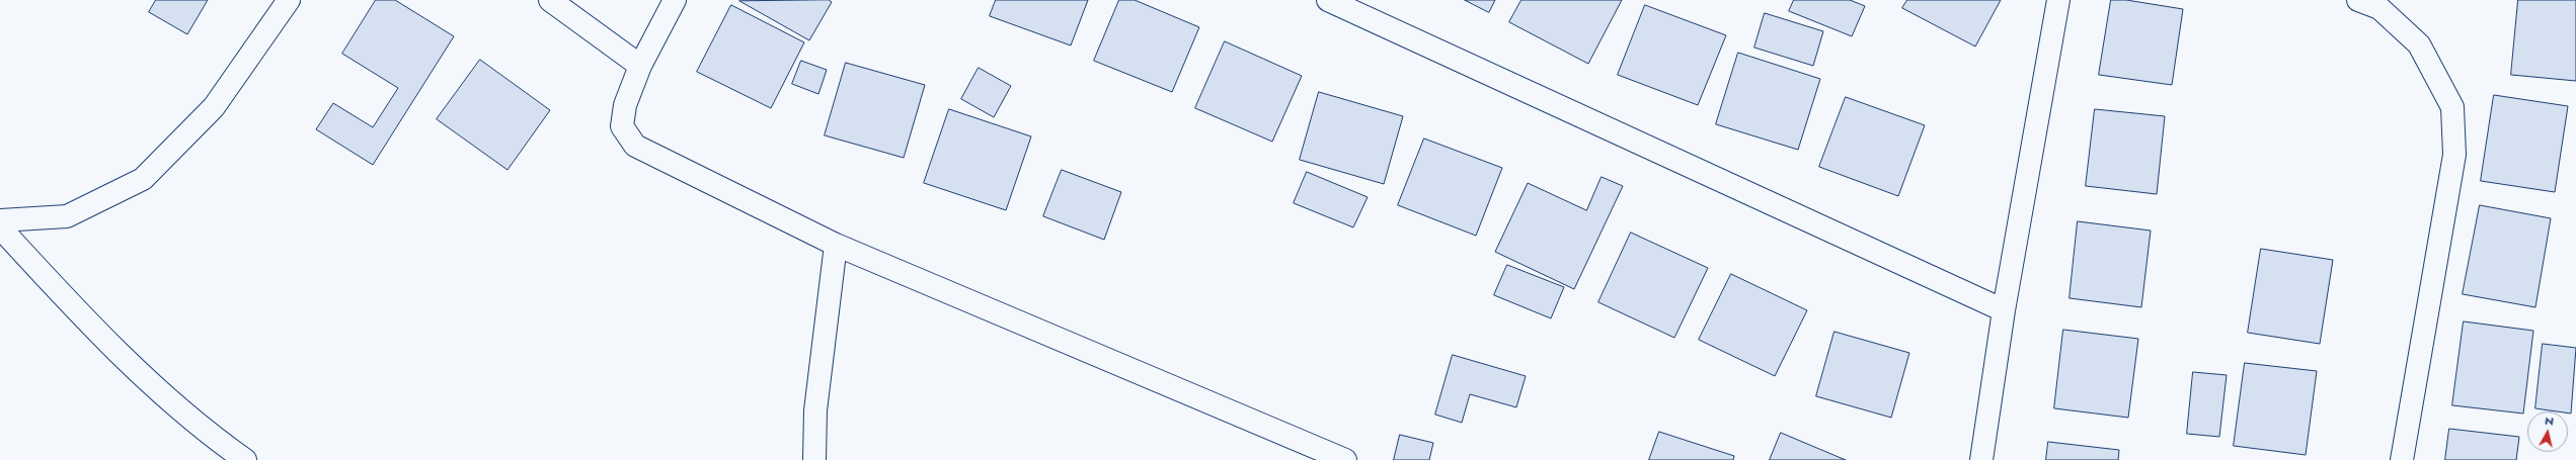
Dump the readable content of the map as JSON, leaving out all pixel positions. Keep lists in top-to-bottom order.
{
  "north": "top"
}
